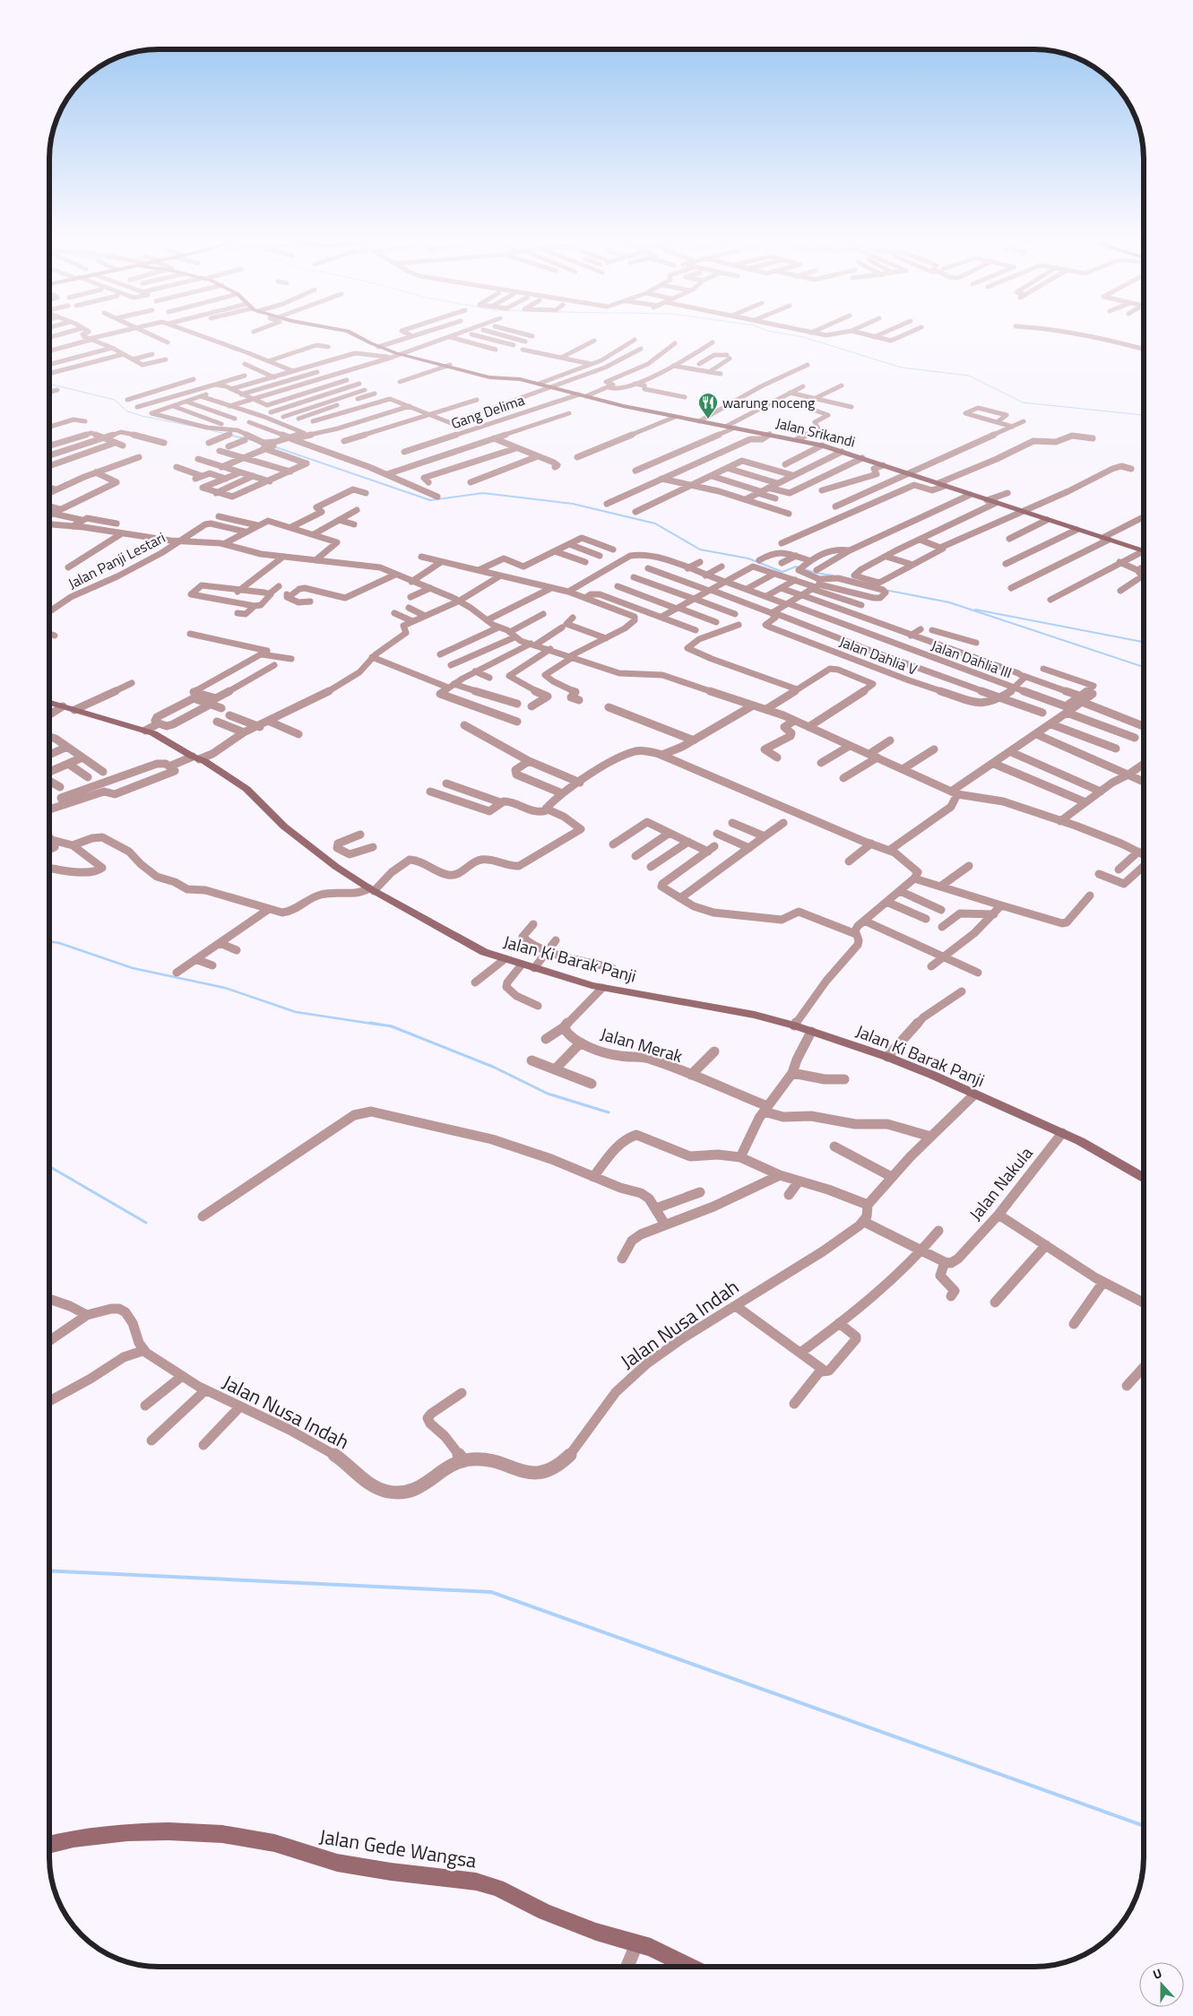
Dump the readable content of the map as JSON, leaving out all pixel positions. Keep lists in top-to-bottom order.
{
  "streets": {
    "street": [
      "Gang Delima",
      "Jalan Srikandi",
      "Jalan Panji Lestari",
      "Jalan Dahlia V",
      "Jalan Dahlia III",
      "Jalan Ki Barak Panji",
      "Jalan Merak",
      "Jalan Nakula",
      "Jalan Nusa Indah",
      "Jalan Gede Wangsa"
    ]
  },
  "crossings": [
    ["Gang Delima", "Jalan Srikandi"],
    ["Jalan Ki Barak Panji", "Jalan Nakula"]
  ],
  "places": {
    "restaurant": ["warung noceng"]
  },
  "north": "top"
}
